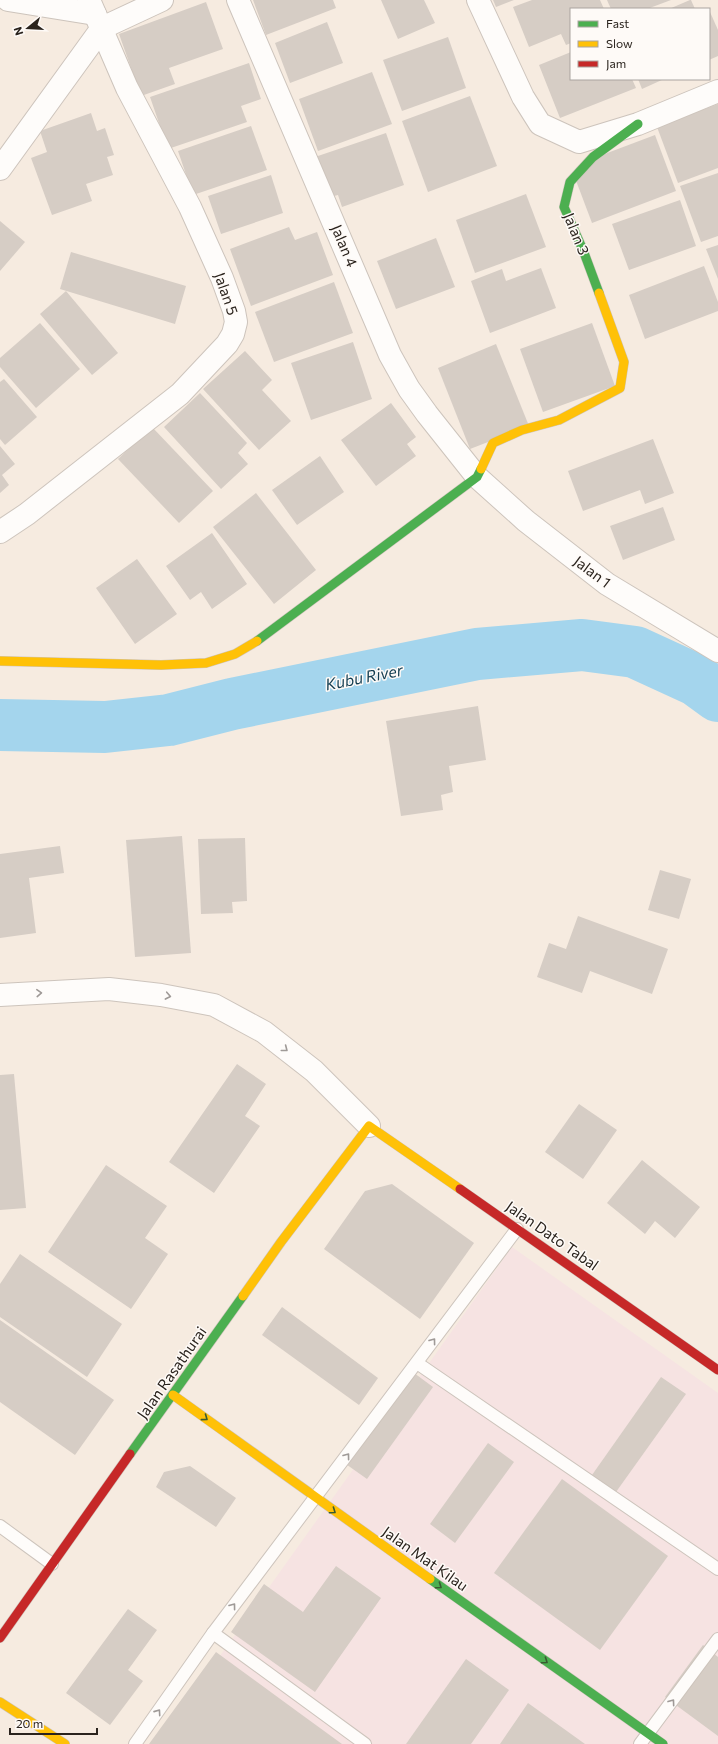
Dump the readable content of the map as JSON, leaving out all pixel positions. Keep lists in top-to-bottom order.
{
  "streets": {
    "street": [
      "Jalan 3",
      "Jalan 4",
      "Jalan 5",
      "Jalan 1",
      "Jalan Dato Tabal",
      "Jalan Rasathurai",
      "Jalan Mat Kilau"
    ]
  },
  "crossings": [
    ["Jalan 3", "Jalan 4"],
    ["Jalan 3", "Jalan 1"],
    ["Jalan 4", "Jalan 1"],
    ["Jalan Dato Tabal", "Jalan Rasathurai"],
    ["Jalan Rasathurai", "Jalan Mat Kilau"]
  ],
  "one_way": ["Jalan Mat Kilau"],
  "water": ["Kubu River"],
  "legend": ["Fast", "Slow", "Jam"],
  "scale_bar": "20 m",
  "north": "left"
}
